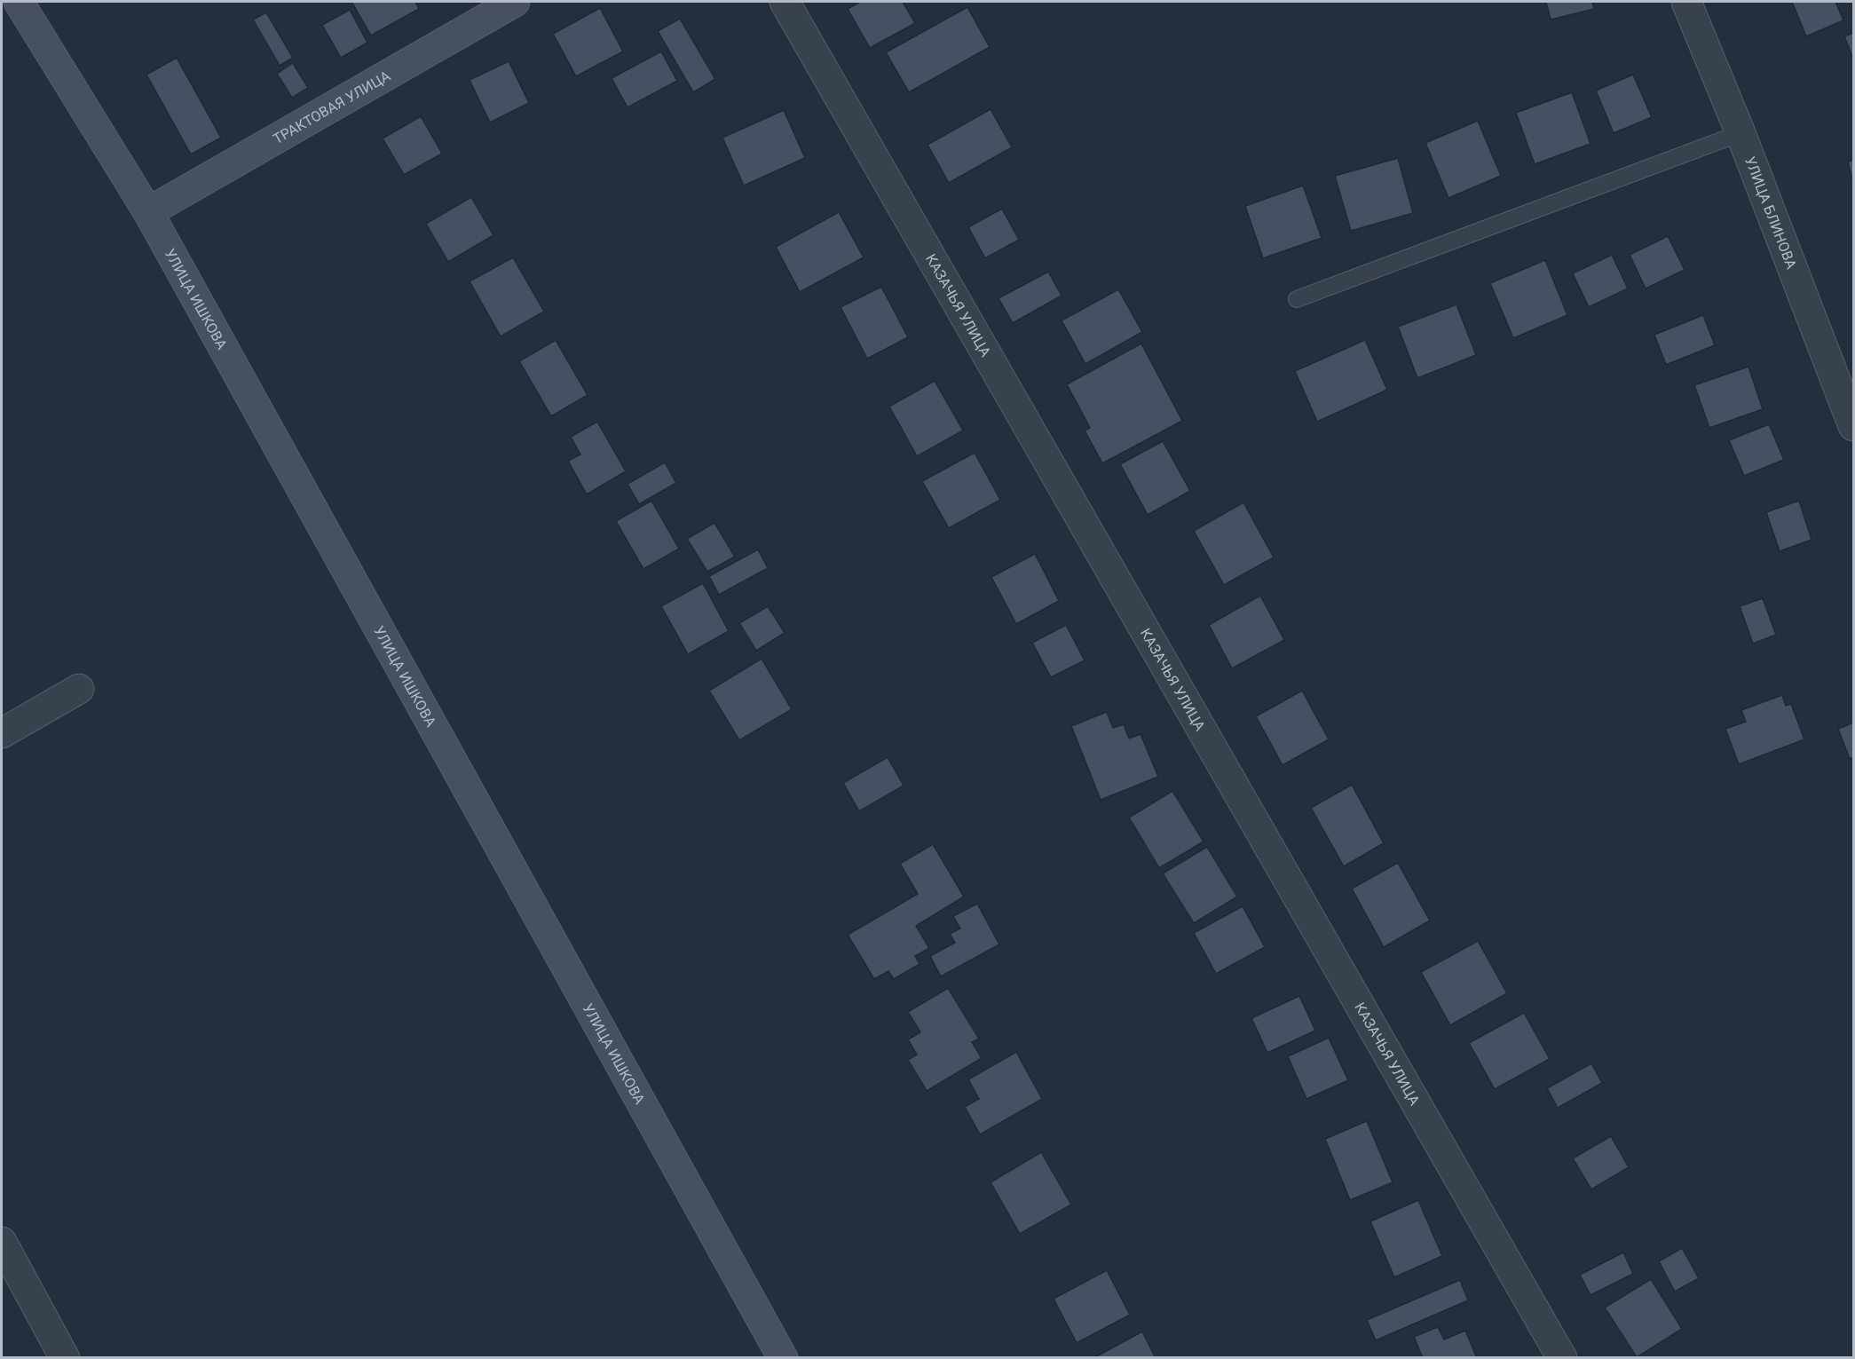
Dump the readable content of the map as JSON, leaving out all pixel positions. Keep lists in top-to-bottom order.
{
  "streets": {
    "street": [
      "ТРАКТОВАЯ УЛИЦА",
      "УЛИЦА БЛИНОВА",
      "УЛИЦА ИШКОВА",
      "КАЗАЧЬЯ УЛИЦА"
    ]
  },
  "crossings": [
    ["ТРАКТОВАЯ УЛИЦА", "УЛИЦА ИШКОВА"]
  ]
}
